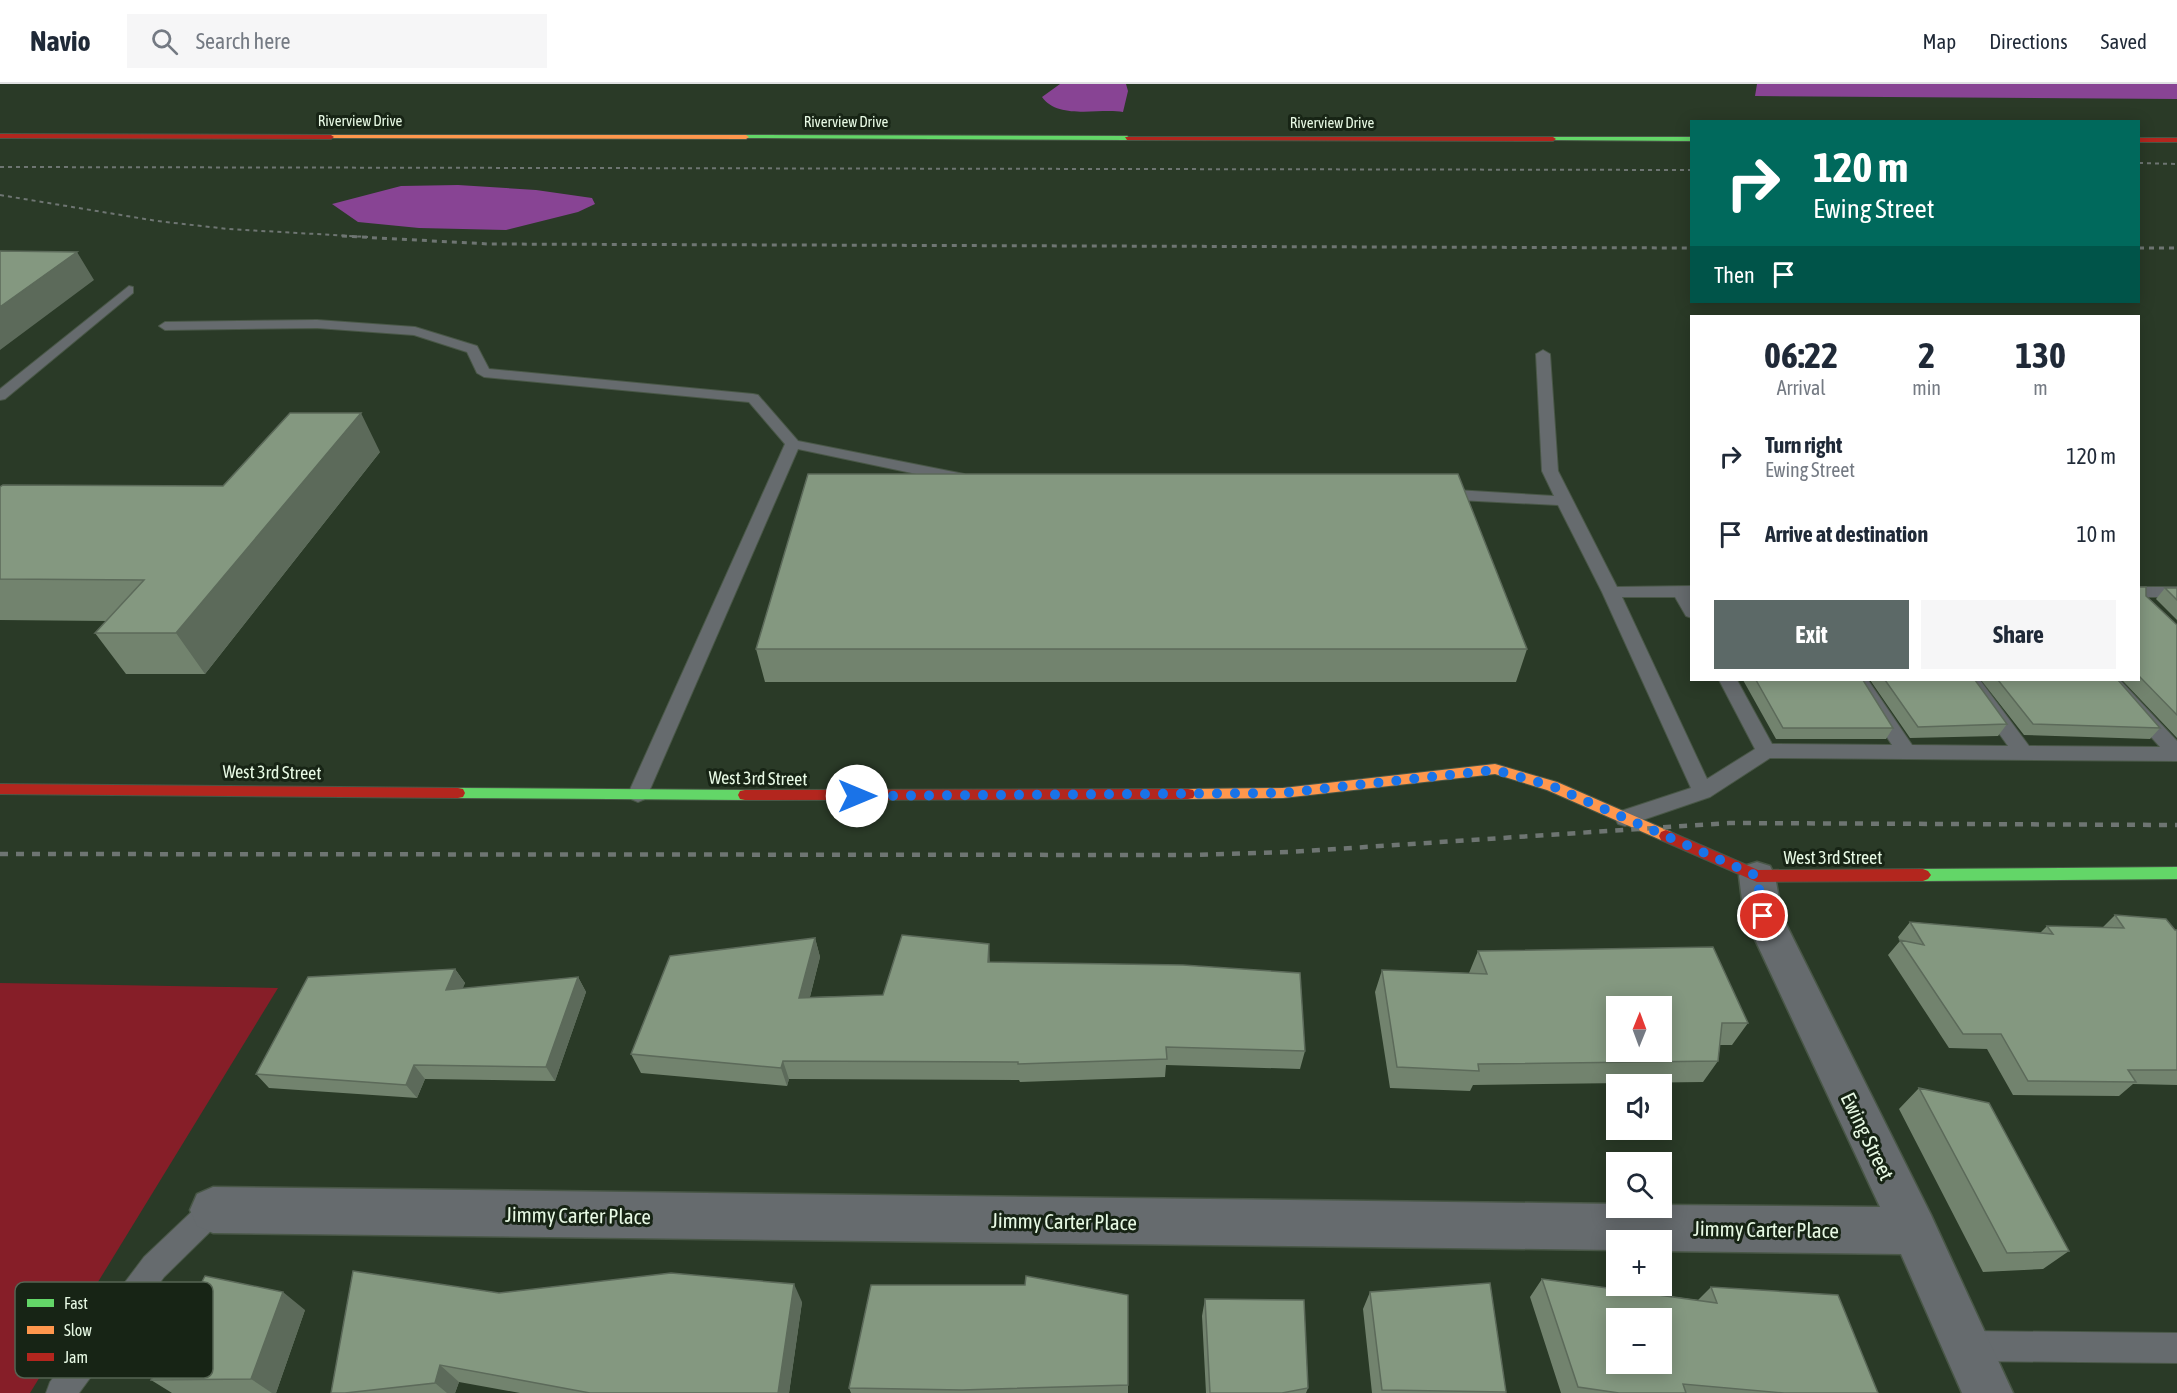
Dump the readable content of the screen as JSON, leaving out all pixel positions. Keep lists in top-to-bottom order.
{
  "streets": {
    "street": [
      "Riverview Drive",
      "West 3rd Street",
      "Ewing Street",
      "Jimmy Carter Place"
    ]
  },
  "crossings": [
    ["West 3rd Street", "Ewing Street"],
    ["Ewing Street", "Jimmy Carter Place"]
  ],
  "legend": ["Fast", "Slow", "Jam"],
  "north": "top",
  "page": {
    "header": "Navio",
    "search": "Search here",
    "nav": ["Map", "Directions", "Saved"],
    "turn": ["120 m", "Ewing Street"],
    "then": "Then",
    "eta": [
      "06:22",
      "Arrival",
      "2",
      "min",
      "130",
      "m"
    ],
    "list": [
      {
        "name": "Turn right",
        "note": "Ewing Street",
        "value": "120 m"
      },
      {
        "name": "Arrive at destination",
        "value": "10 m"
      }
    ],
    "buttons": ["Exit", "Share"],
    "map_buttons": ["+", "−"]
  }
}
